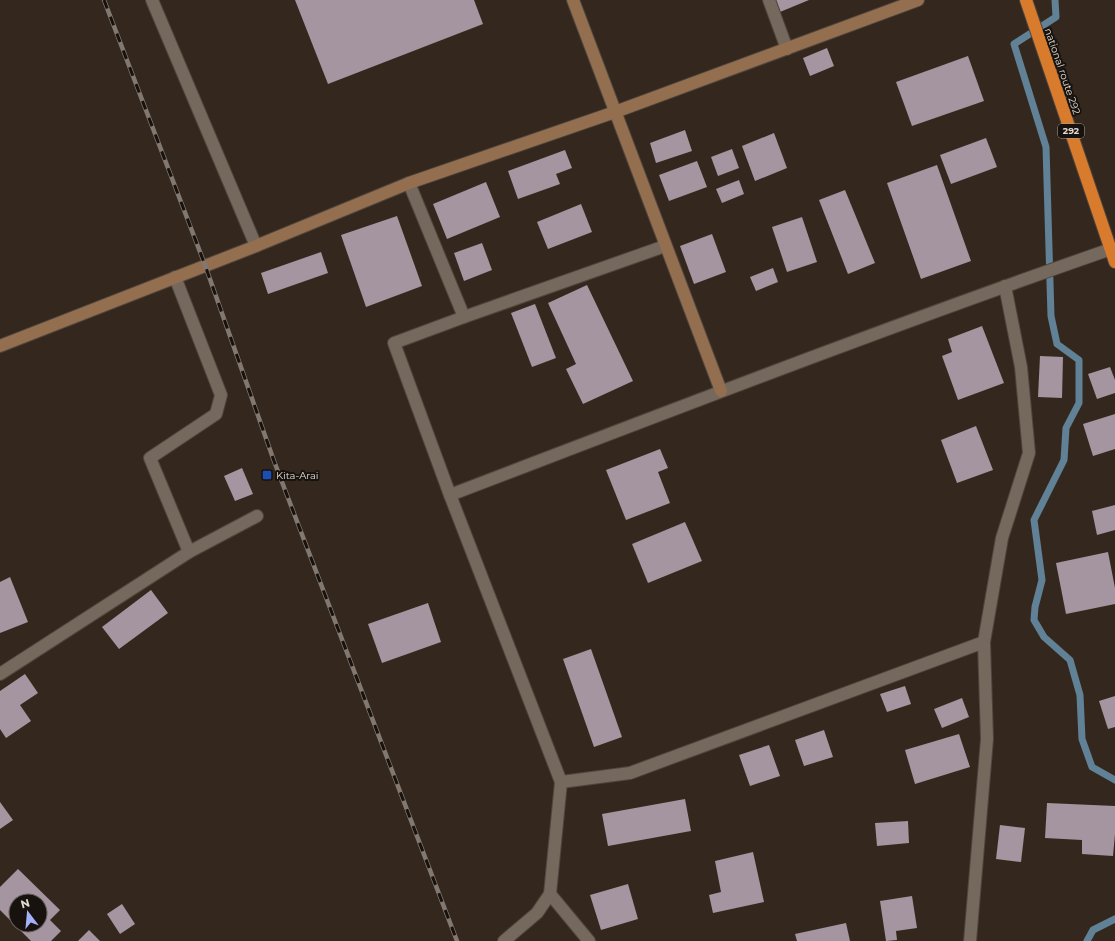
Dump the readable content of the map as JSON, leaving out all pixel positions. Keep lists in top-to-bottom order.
{
  "streets": {
    "highway": ["national route 292", "292"]
  },
  "places": {
    "transit": ["Kita-Arai"]
  },
  "north": "top"
}
